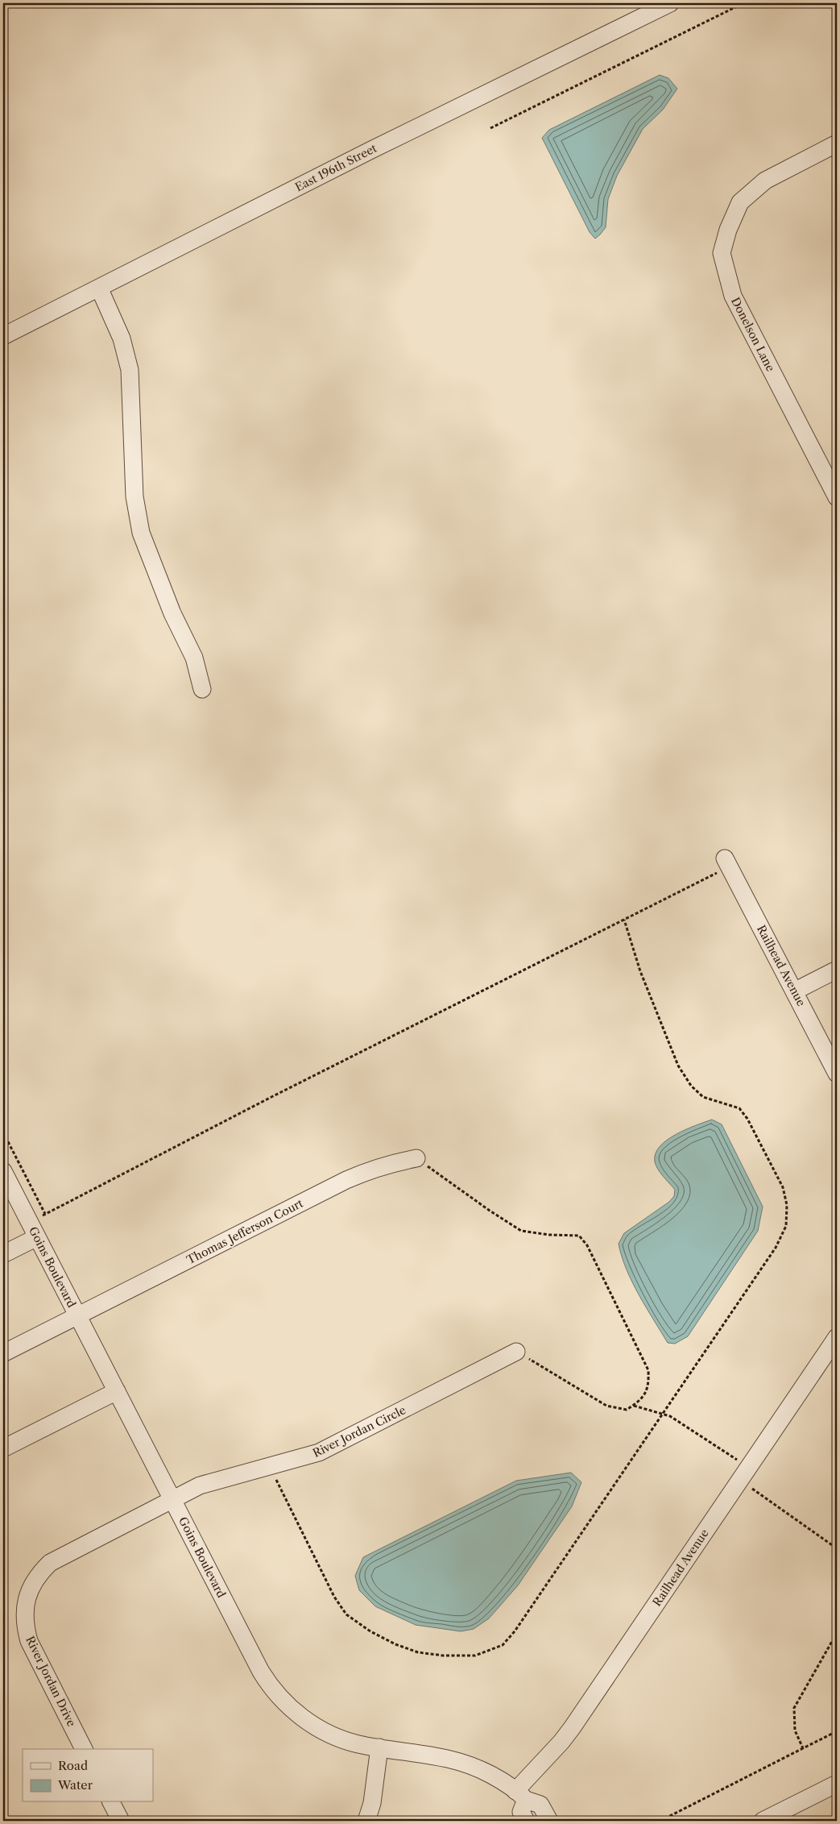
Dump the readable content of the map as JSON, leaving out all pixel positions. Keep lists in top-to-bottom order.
{
  "streets": {
    "street": [
      "East 196th Street",
      "Donelson Lane",
      "Railhead Avenue",
      "Thomas Jefferson Court",
      "Goins Boulevard",
      "River Jordan Circle",
      "River Jordan Drive"
    ]
  },
  "crossings": [
    ["Railhead Avenue", "Goins Boulevard"],
    ["Thomas Jefferson Court", "Goins Boulevard"],
    ["Goins Boulevard", "River Jordan Circle"],
    ["Goins Boulevard", "River Jordan Drive"],
    ["River Jordan Circle", "River Jordan Drive"]
  ],
  "legend": ["Road", "Water"]
}
